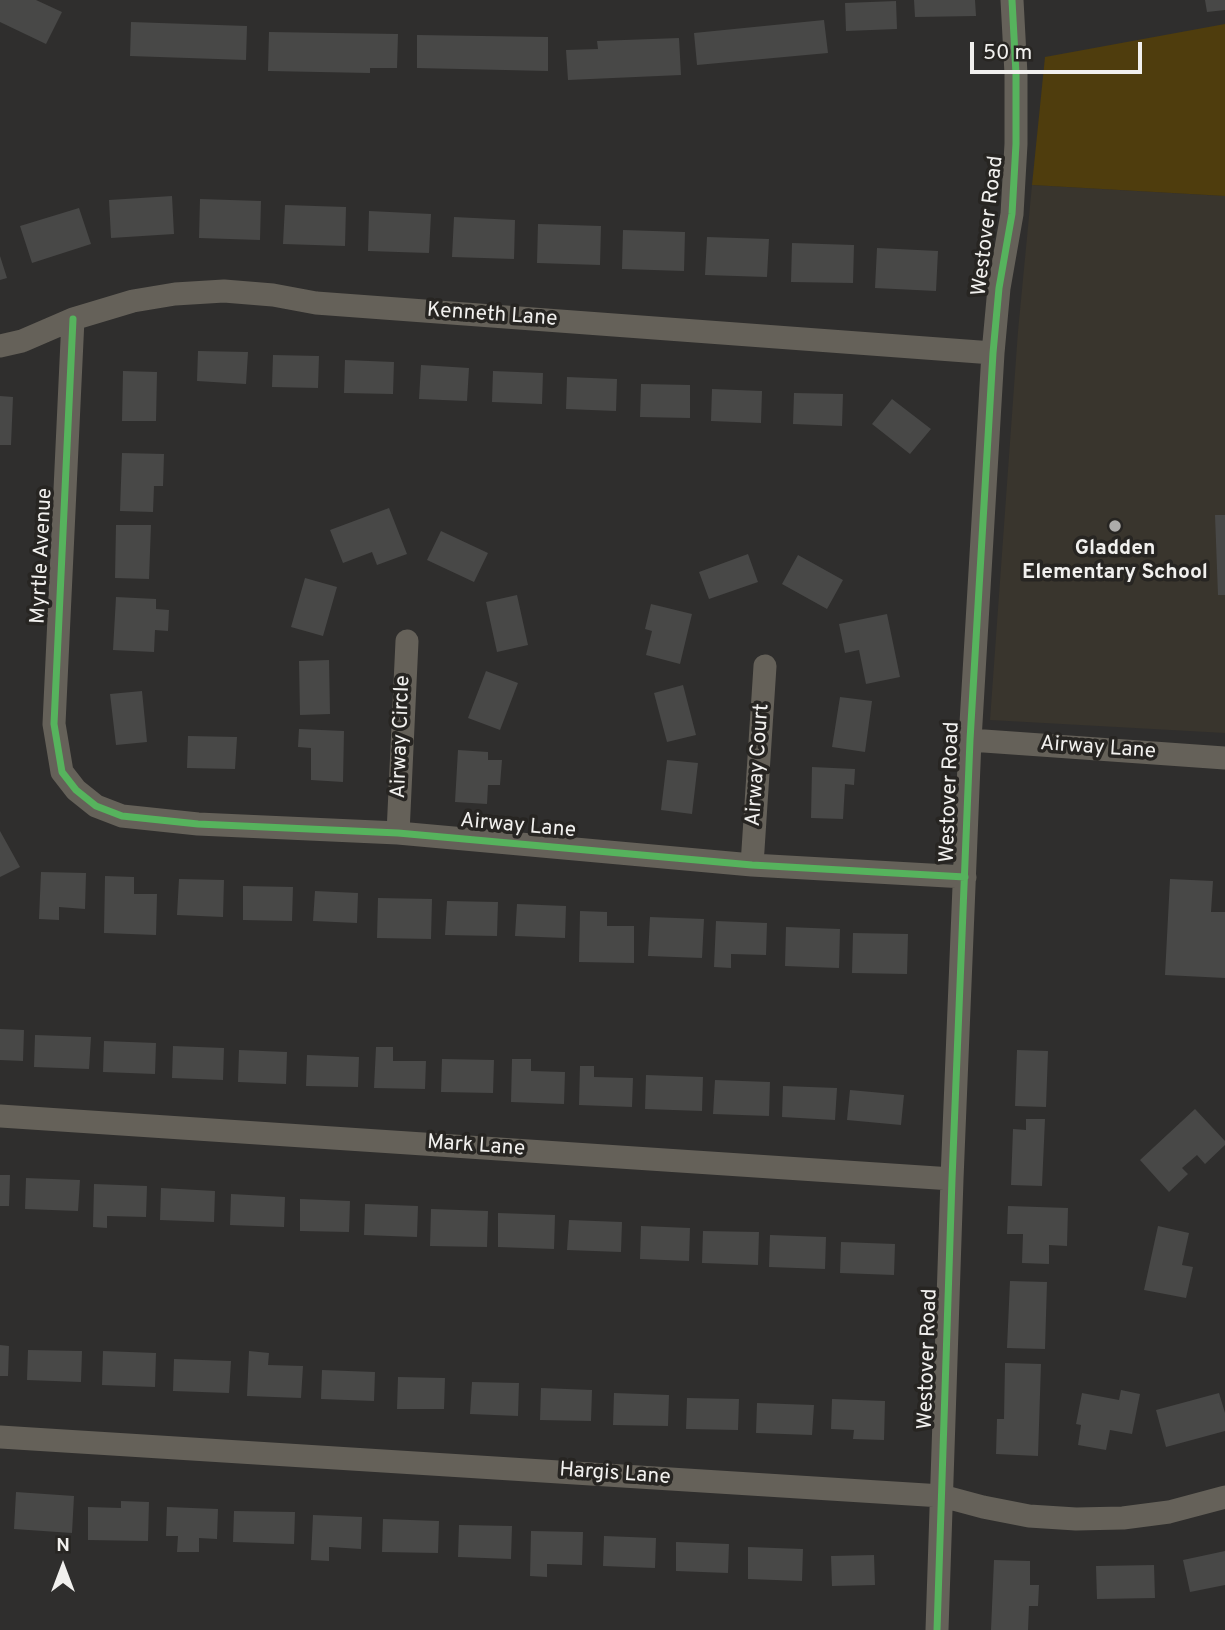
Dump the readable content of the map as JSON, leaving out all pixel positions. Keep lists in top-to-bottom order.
{
  "streets": {
    "street": [
      "Westover Road",
      "Kenneth Lane",
      "Myrtle Avenue",
      "Airway Circle",
      "Airway Lane",
      "Airway Court",
      "Mark Lane",
      "Hargis Lane"
    ]
  },
  "crossings": [
    ["Westover Road", "Kenneth Lane"],
    ["Westover Road", "Airway Lane"],
    ["Westover Road", "Mark Lane"],
    ["Westover Road", "Hargis Lane"],
    ["Kenneth Lane", "Myrtle Avenue"],
    ["Myrtle Avenue", "Airway Lane"],
    ["Airway Circle", "Airway Lane"],
    ["Airway Lane", "Airway Court"]
  ],
  "places": ["Gladden Elementary School"],
  "scale_bar": "50 m",
  "north": "top"
}
